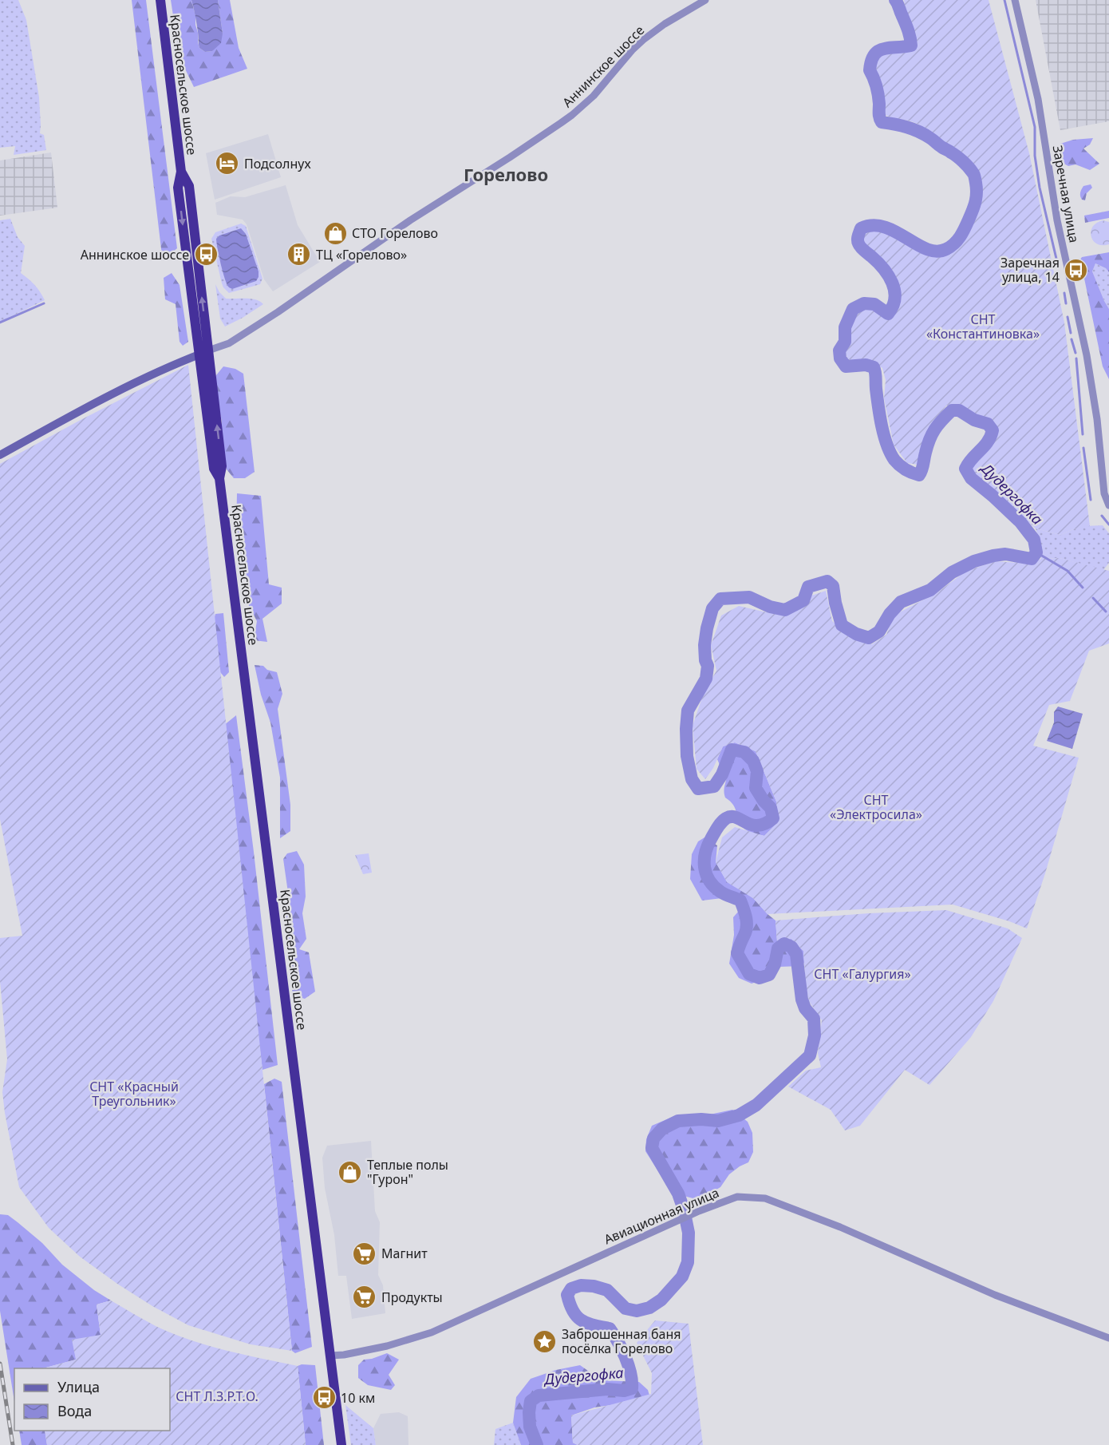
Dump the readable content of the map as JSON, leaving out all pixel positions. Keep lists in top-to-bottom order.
{
  "streets": {
    "highway": ["Красносельское шоссе"],
    "main road": ["Аннинское шоссе"],
    "street": ["Заречная улица", "Авиационная улица"]
  },
  "crossings": [
    ["Аннинское шоссе", "Красносельское шоссе"],
    ["Красносельское шоссе", "Авиационная улица"]
  ],
  "districts": ["Горелово"],
  "water": ["Дудергофка"],
  "parks": [
    "СНТ «Константиновка»",
    "СНТ «Электросила»",
    "СНТ «Галургия»",
    "СНТ «Красный Треугольник»",
    "СНТ Л.З.Р.Т.О."
  ],
  "places": {
    "hotel": ["Подсолнух"],
    "shop": ["СТО Горелово", "Теплые полы \"Гурон\""],
    "bus stop": ["Аннинское шоссе", "Заречная улица, 14", "10 км"],
    "building": ["ТЦ «Горелово»"],
    "supermarket": ["Магнит", "Продукты"],
    "place": ["Заброшенная баня посёлка Горелово"]
  },
  "legend": ["Улица", "Вода"]
}
